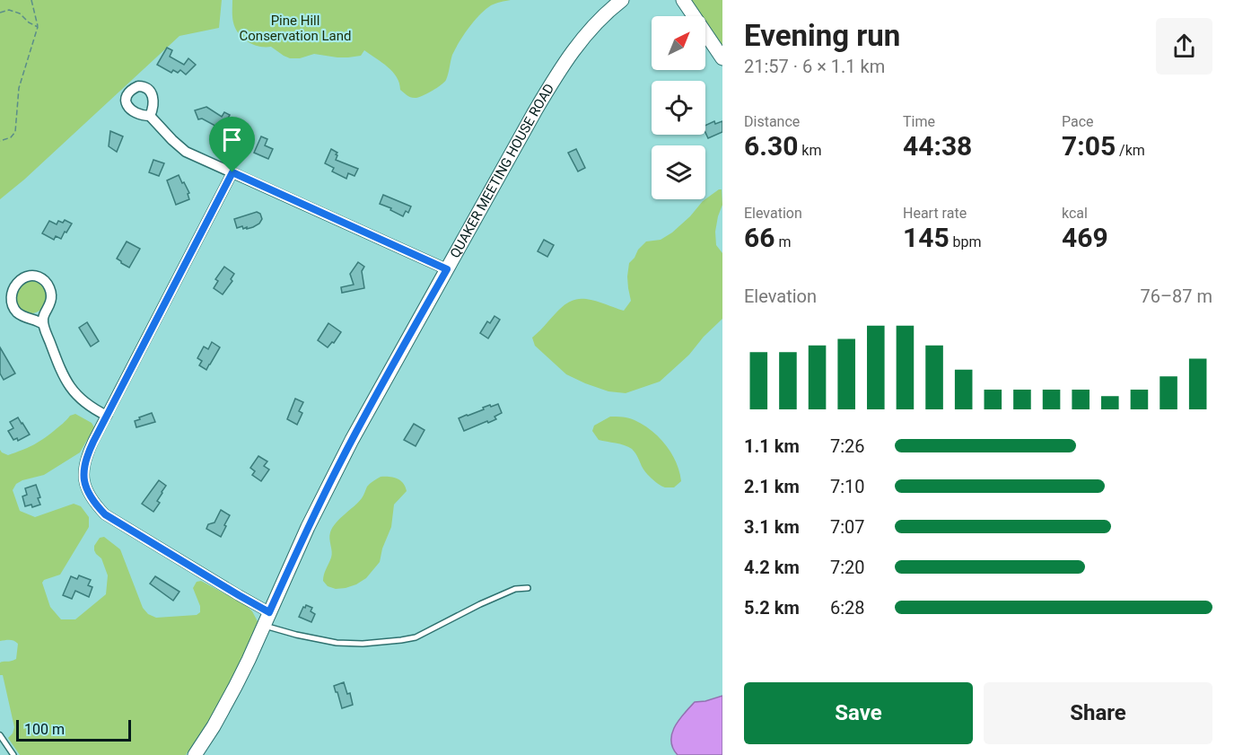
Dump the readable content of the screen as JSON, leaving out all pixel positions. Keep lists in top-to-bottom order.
{
  "streets": {
    "main road": ["QUAKER MEETING HOUSE ROAD"]
  },
  "parks": ["Pine Hill Conservation Land"],
  "scale_bar": "100 m",
  "north": "top right",
  "page": {
    "heading": ["Evening run", "21:57 · 6 × 1.1 km"],
    "stats": [
      ["Distance", "6.30 km"],
      ["Time", "44:38"],
      ["Pace", "7:05 /km"],
      ["Elevation", "66 m"],
      ["Heart rate", "145 bpm"],
      ["kcal", "469"]
    ],
    "chart": ["Elevation", "76–87 m"],
    "list": [
      {
        "name": "1.1 km",
        "note": "7:26"
      },
      {
        "name": "2.1 km",
        "note": "7:10"
      },
      {
        "name": "3.1 km",
        "note": "7:07"
      },
      {
        "name": "4.2 km",
        "note": "7:20"
      },
      {
        "name": "5.2 km",
        "note": "6:28"
      }
    ],
    "buttons": ["Save", "Share"],
    "scale": "100 m"
  }
}
